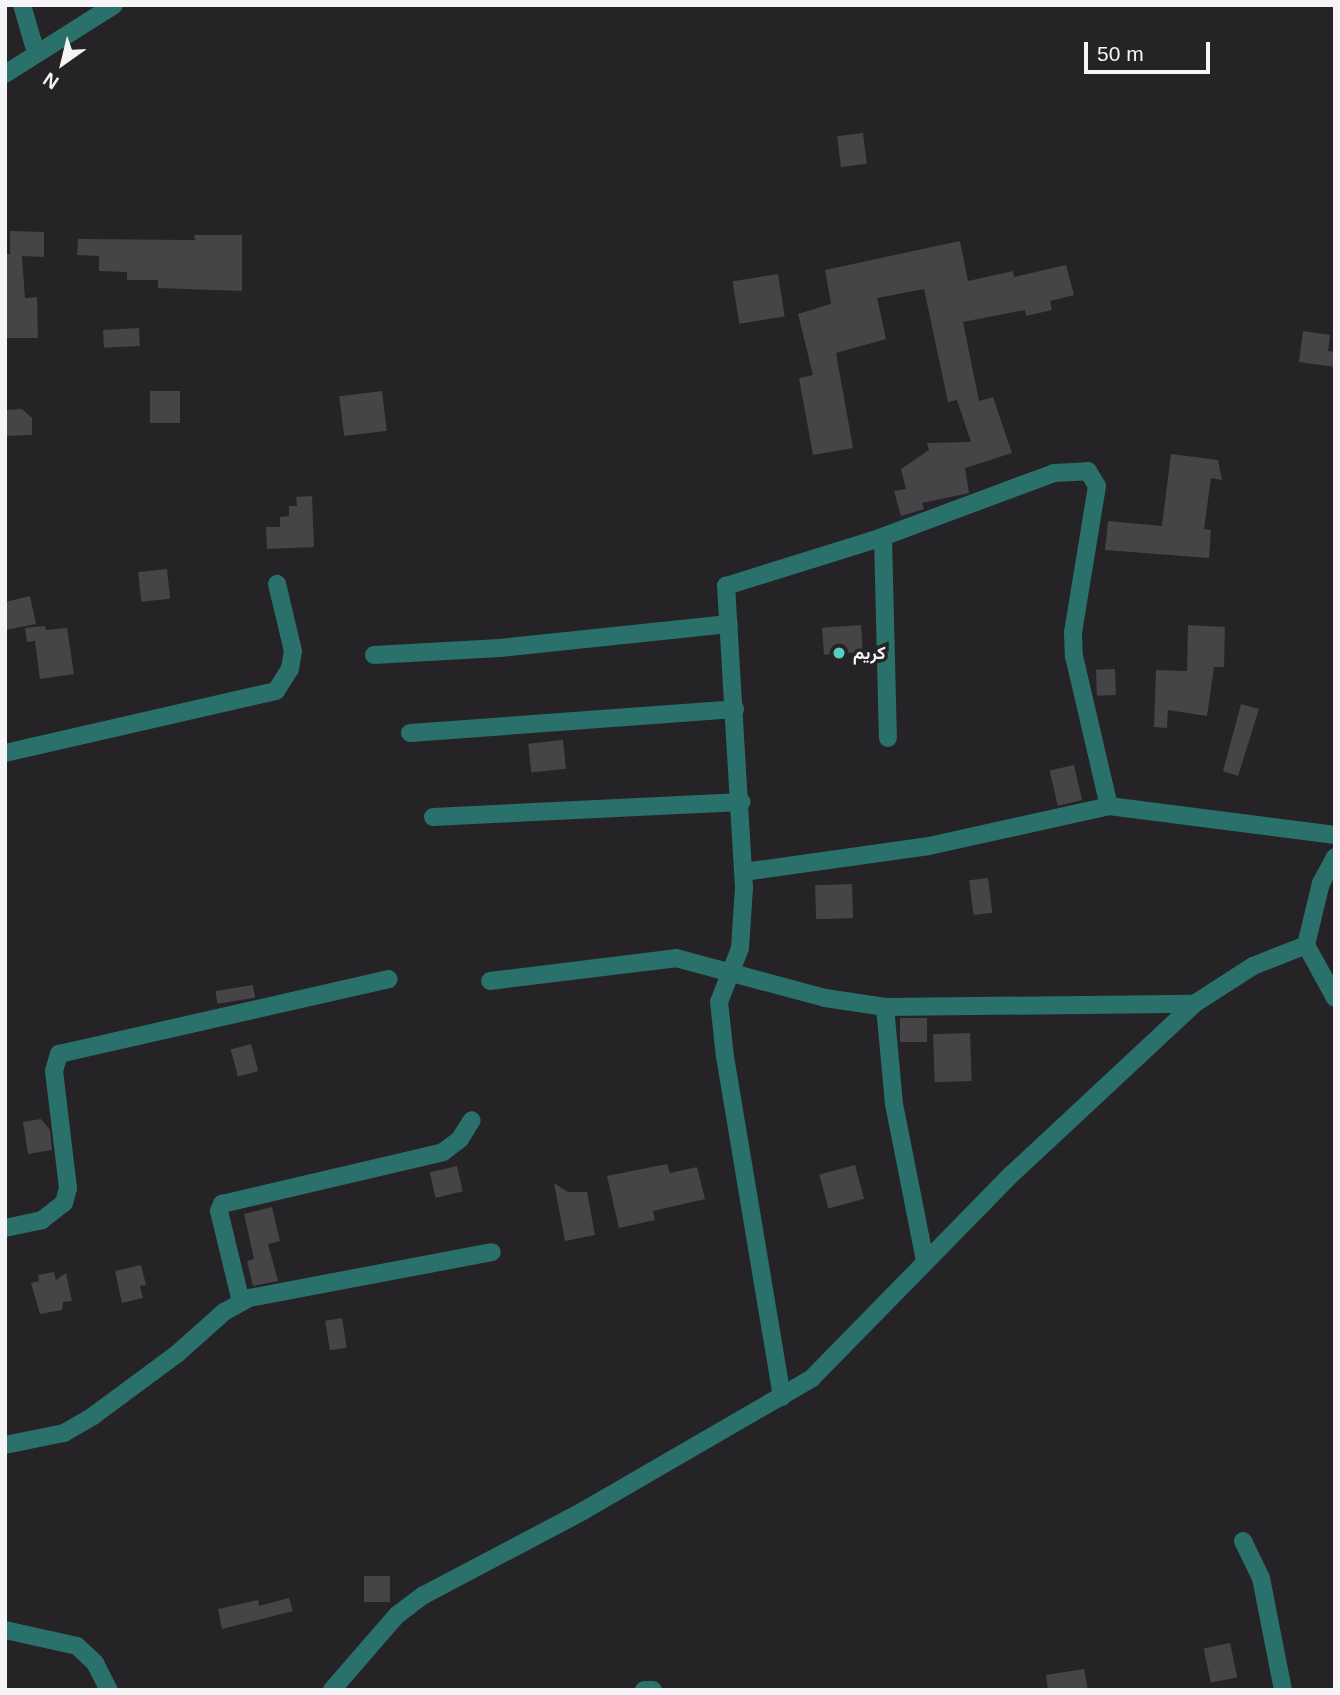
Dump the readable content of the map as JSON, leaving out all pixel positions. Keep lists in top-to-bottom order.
{
  "places": ["كريم"],
  "scale_bar": "50 m",
  "north": "bottom left"
}
